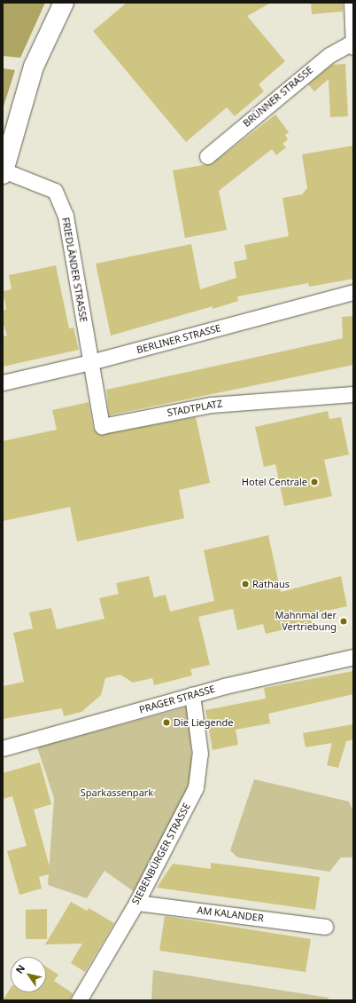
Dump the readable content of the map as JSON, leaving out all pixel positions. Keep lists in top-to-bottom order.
{
  "streets": {
    "street": [
      "BRÜNNER STRASSE",
      "FRIEDLÄNDER STRASSE",
      "BERLINER STRASSE",
      "STADTPLATZ",
      "PRAGER STRASSE",
      "SIEBENBÜRGER STRASSE",
      "AM KALANDER"
    ]
  },
  "crossings": [
    ["FRIEDLÄNDER STRASSE", "BERLINER STRASSE"],
    ["FRIEDLÄNDER STRASSE", "STADTPLATZ"],
    ["BERLINER STRASSE", "STADTPLATZ"],
    ["PRAGER STRASSE", "SIEBENBÜRGER STRASSE"],
    ["SIEBENBÜRGER STRASSE", "AM KALANDER"]
  ],
  "parks": ["Sparkassenpark"],
  "places": [
    "Hotel Centrale",
    "Rathaus",
    "Mahnmal der Vertriebung",
    "Die Liegende"
  ],
  "north": "top left"
}
